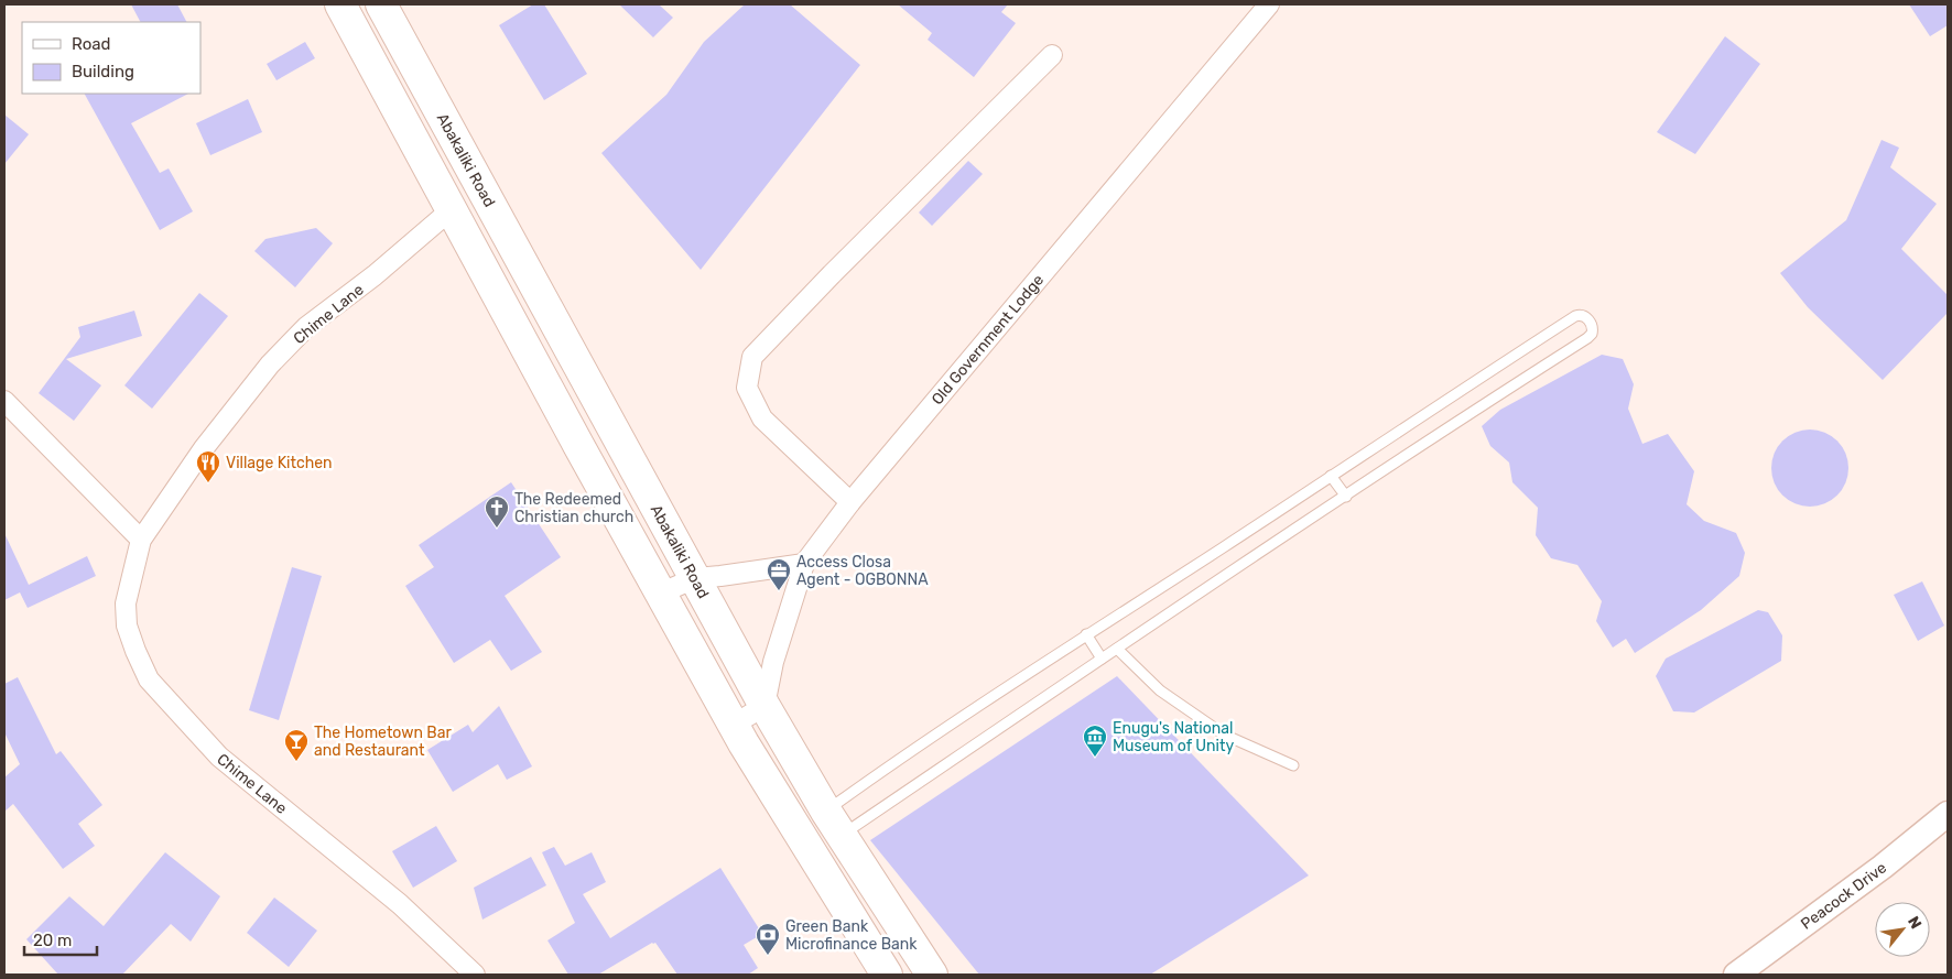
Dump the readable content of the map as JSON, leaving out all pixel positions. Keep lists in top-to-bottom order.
{
  "streets": {
    "main road": ["Abakaliki Road"],
    "street": ["Chime Lane", "Old Government Lodge", "Peacock Drive"]
  },
  "crossings": [
    ["Abakaliki Road", "Old Government Lodge"]
  ],
  "places": {
    "restaurant": ["Village Kitchen"],
    "church": ["The Redeemed Christian church"],
    "office": ["Access Closa Agent - OGBONNA"],
    "museum": ["Enugu's National Museum of Unity"],
    "bar": ["The Hometown Bar and Restaurant"],
    "bank": ["Green Bank Microfinance Bank"]
  },
  "legend": ["Road", "Building"],
  "scale_bar": "20 m",
  "north": "top right"
}
